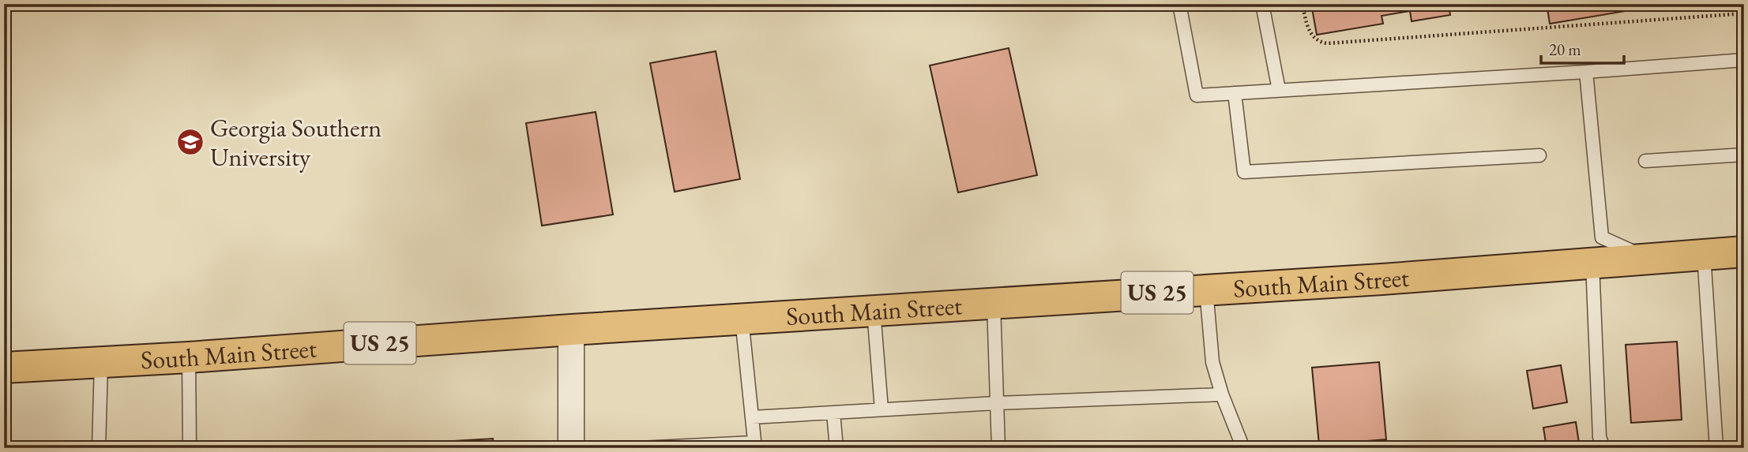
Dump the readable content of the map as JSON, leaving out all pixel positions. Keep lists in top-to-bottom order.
{
  "streets": {
    "main road": ["South Main Street", "US 25"]
  },
  "places": {
    "school or university": ["Georgia Southern University"]
  },
  "scale_bar": "20 m"
}
